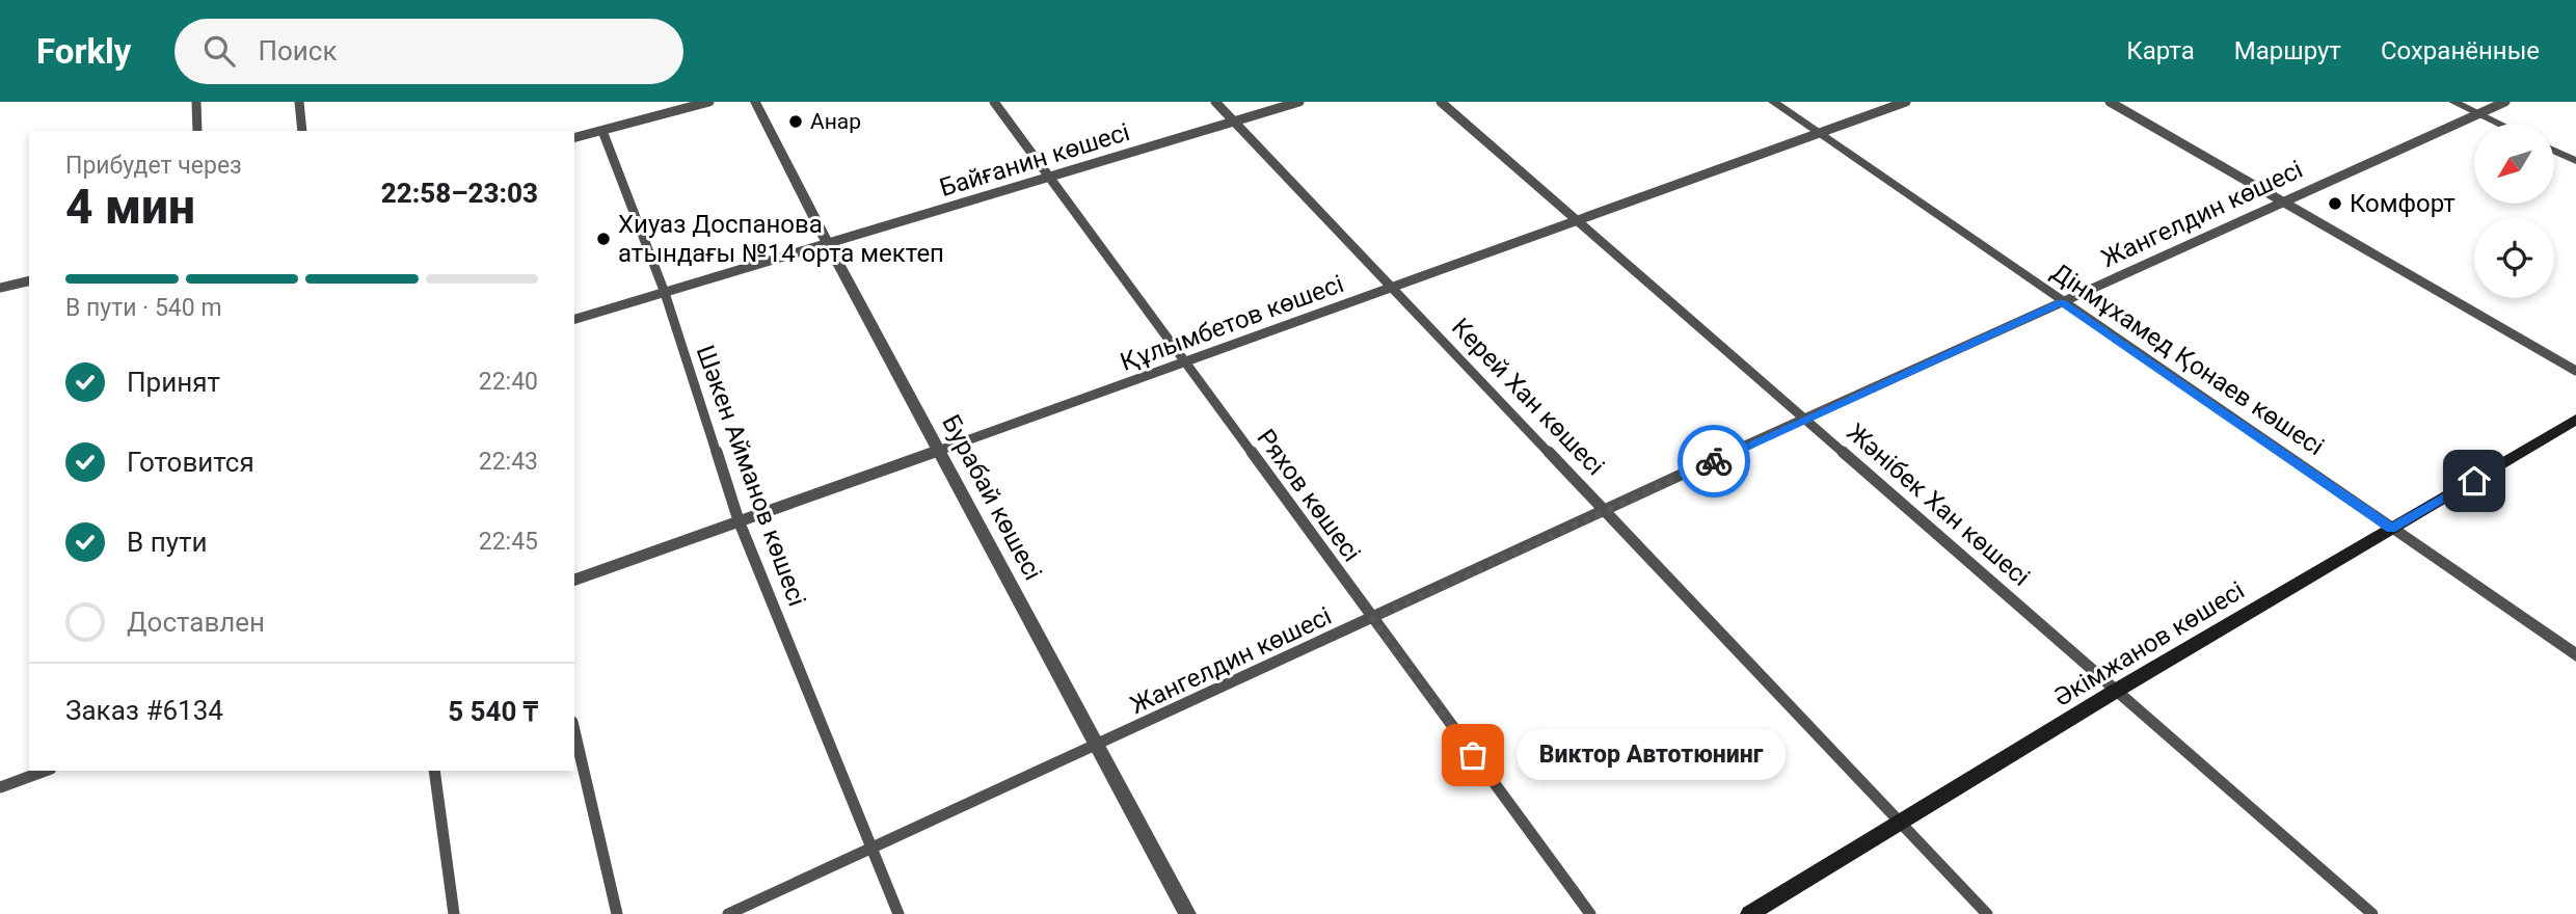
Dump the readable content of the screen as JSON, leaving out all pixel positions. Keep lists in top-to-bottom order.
{
  "streets": {
    "main road": ["Әкімжанов көшесі"],
    "street": [
      "Байғанин көшесі",
      "Жангелдин көшесі",
      "Құлымбетов көшесі",
      "Дінмұхамед Қонаев көшесі",
      "Керей Хан көшесі",
      "Шәкен Айманов көшесі",
      "Ряхов көшесі",
      "Бурабай көшесі",
      "Жәнібек Хан көшесі"
    ]
  },
  "crossings": [
    ["Байғанин көшесі", "Керей Хан көшесі"],
    ["Байғанин көшесі", "Шәкен Айманов көшесі"],
    ["Байғанин көшесі", "Ряхов көшесі"],
    ["Байғанин көшесі", "Бурабай көшесі"],
    ["Жангелдин көшесі", "Дінмұхамед Қонаев көшесі"],
    ["Жангелдин көшесі", "Керей Хан көшесі"],
    ["Жангелдин көшесі", "Шәкен Айманов көшесі"],
    ["Жангелдин көшесі", "Ряхов көшесі"],
    ["Жангелдин көшесі", "Бурабай көшесі"],
    ["Жангелдин көшесі", "Жәнібек Хан көшесі"],
    ["Құлымбетов көшесі", "Дінмұхамед Қонаев көшесі"],
    ["Құлымбетов көшесі", "Керей Хан көшесі"],
    ["Құлымбетов көшесі", "Шәкен Айманов көшесі"],
    ["Құлымбетов көшесі", "Ряхов көшесі"],
    ["Құлымбетов көшесі", "Бурабай көшесі"],
    ["Құлымбетов көшесі", "Жәнібек Хан көшесі"],
    ["Дінмұхамед Қонаев көшесі", "Әкімжанов көшесі"],
    ["Керей Хан көшесі", "Әкімжанов көшесі"],
    ["Жәнібек Хан көшесі", "Әкімжанов көшесі"]
  ],
  "places": [
    "Анар",
    "Комфорт",
    "Хиуаз Доспанова атындағы №14 орта мектеп",
    "Виктор Автотюнинг"
  ],
  "north": "bottom left",
  "page": {
    "header": "Forkly",
    "search": "Поиск",
    "nav": ["Карта", "Маршрут", "Сохранённые"],
    "heading": ["4 мин", "Прибудет через", "22:58–23:03"],
    "panel": ["Заказ #6134", "5 540 ₸"],
    "bar": "В пути · 540 m",
    "list": [
      ["Принят", "22:40"],
      ["Готовится", "22:43"],
      ["В пути", "22:45"],
      "Доставлен"
    ],
    "bubble": "Виктор Автотюнинг"
  }
}
